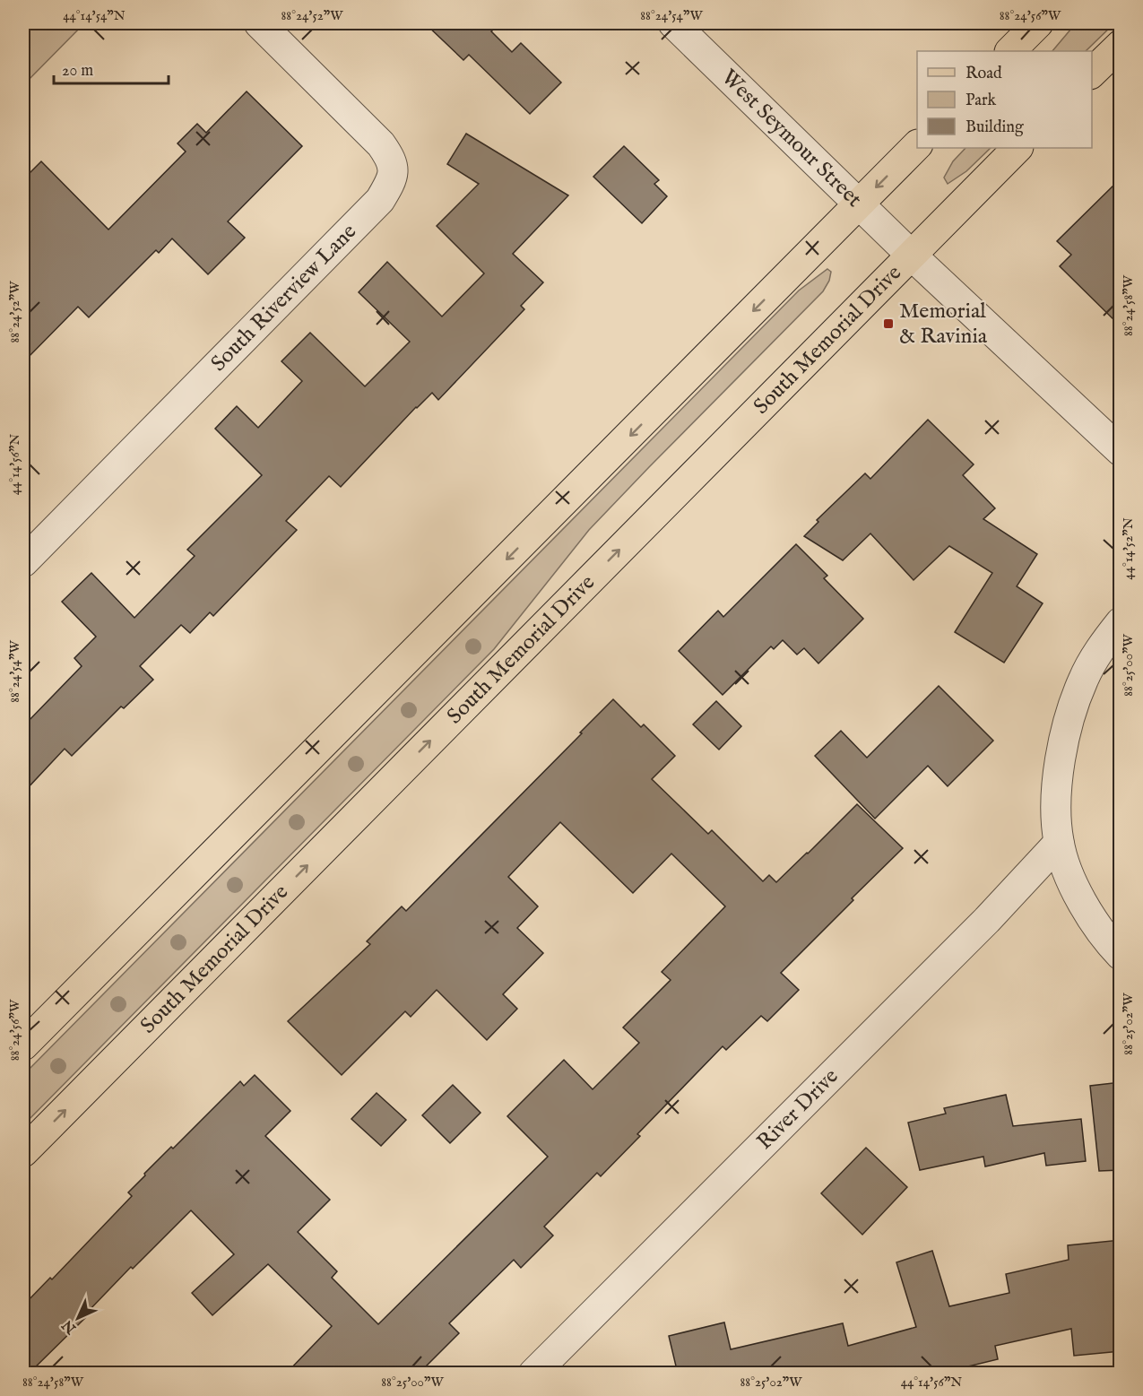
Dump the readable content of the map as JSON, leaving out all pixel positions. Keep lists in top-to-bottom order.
{
  "streets": {
    "main road": ["South Memorial Drive"],
    "street": ["West Seymour Street", "South Riverview Lane", "River Drive"]
  },
  "crossings": [
    ["West Seymour Street", "South Memorial Drive"]
  ],
  "places": {
    "transit": ["Memorial & Ravinia"]
  },
  "legend": ["Road", "Park", "Building"],
  "scale_bar": "20 m",
  "north": "bottom left",
  "coordinates": [
    "44°14'54\"N",
    "88°24'52\"W",
    "88°24'54\"W",
    "88°24'56\"W",
    "88°24'58\"W",
    "44°14'56\"N",
    "44°14'52\"N",
    "88°25'00\"W",
    "88°25'02\"W"
  ]
}
